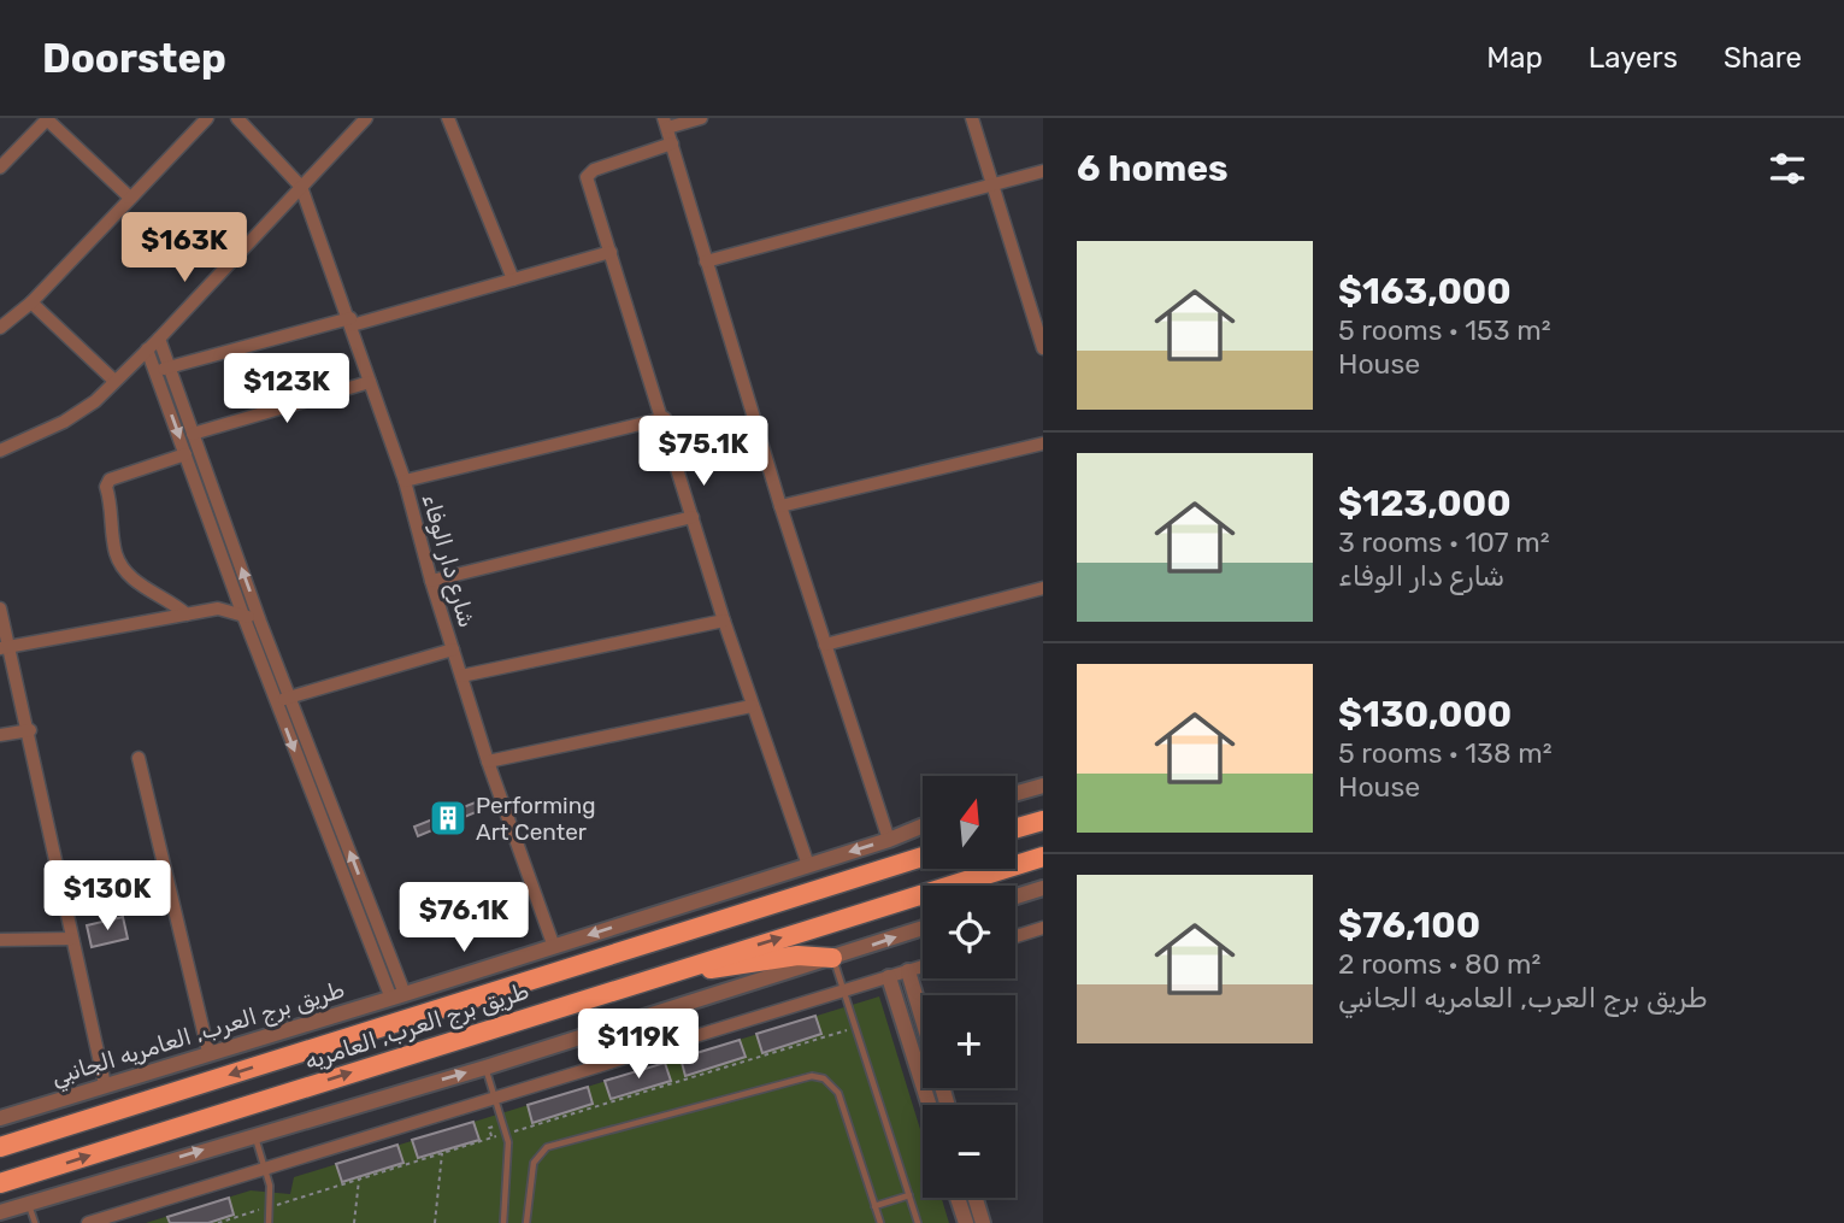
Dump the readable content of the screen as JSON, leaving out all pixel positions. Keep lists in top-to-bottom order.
{
  "streets": {
    "highway": ["طريق برج العرب, العامريه"],
    "street": ["شارع دار الوفاء", "طريق برج العرب, العامريه الجانبي"]
  },
  "crossings": [
    ["شارع دار الوفاء", "طريق برج العرب, العامريه الجانبي"]
  ],
  "places": {
    "building": ["Performing Art Center"]
  },
  "north": "top",
  "page": {
    "header": "Doorstep",
    "nav": ["Map", "Layers", "Share"],
    "heading": "6 homes",
    "price": [
      "$163K",
      "$123K",
      "$75.1K",
      "$130K",
      "$76.1K",
      "$119K"
    ],
    "list": [
      {
        "name": "$163,000",
        "note": "5 rooms · 153 m² · House"
      },
      {
        "name": "$123,000",
        "note": "3 rooms · 107 m² · شارع دار الوفاء"
      },
      {
        "name": "$130,000",
        "note": "5 rooms · 138 m² · House"
      },
      {
        "name": "$76,100",
        "note": "2 rooms · 80 m² · طريق برج العرب, العامريه الجانبي"
      }
    ],
    "map_buttons": ["+", "−"]
  }
}
